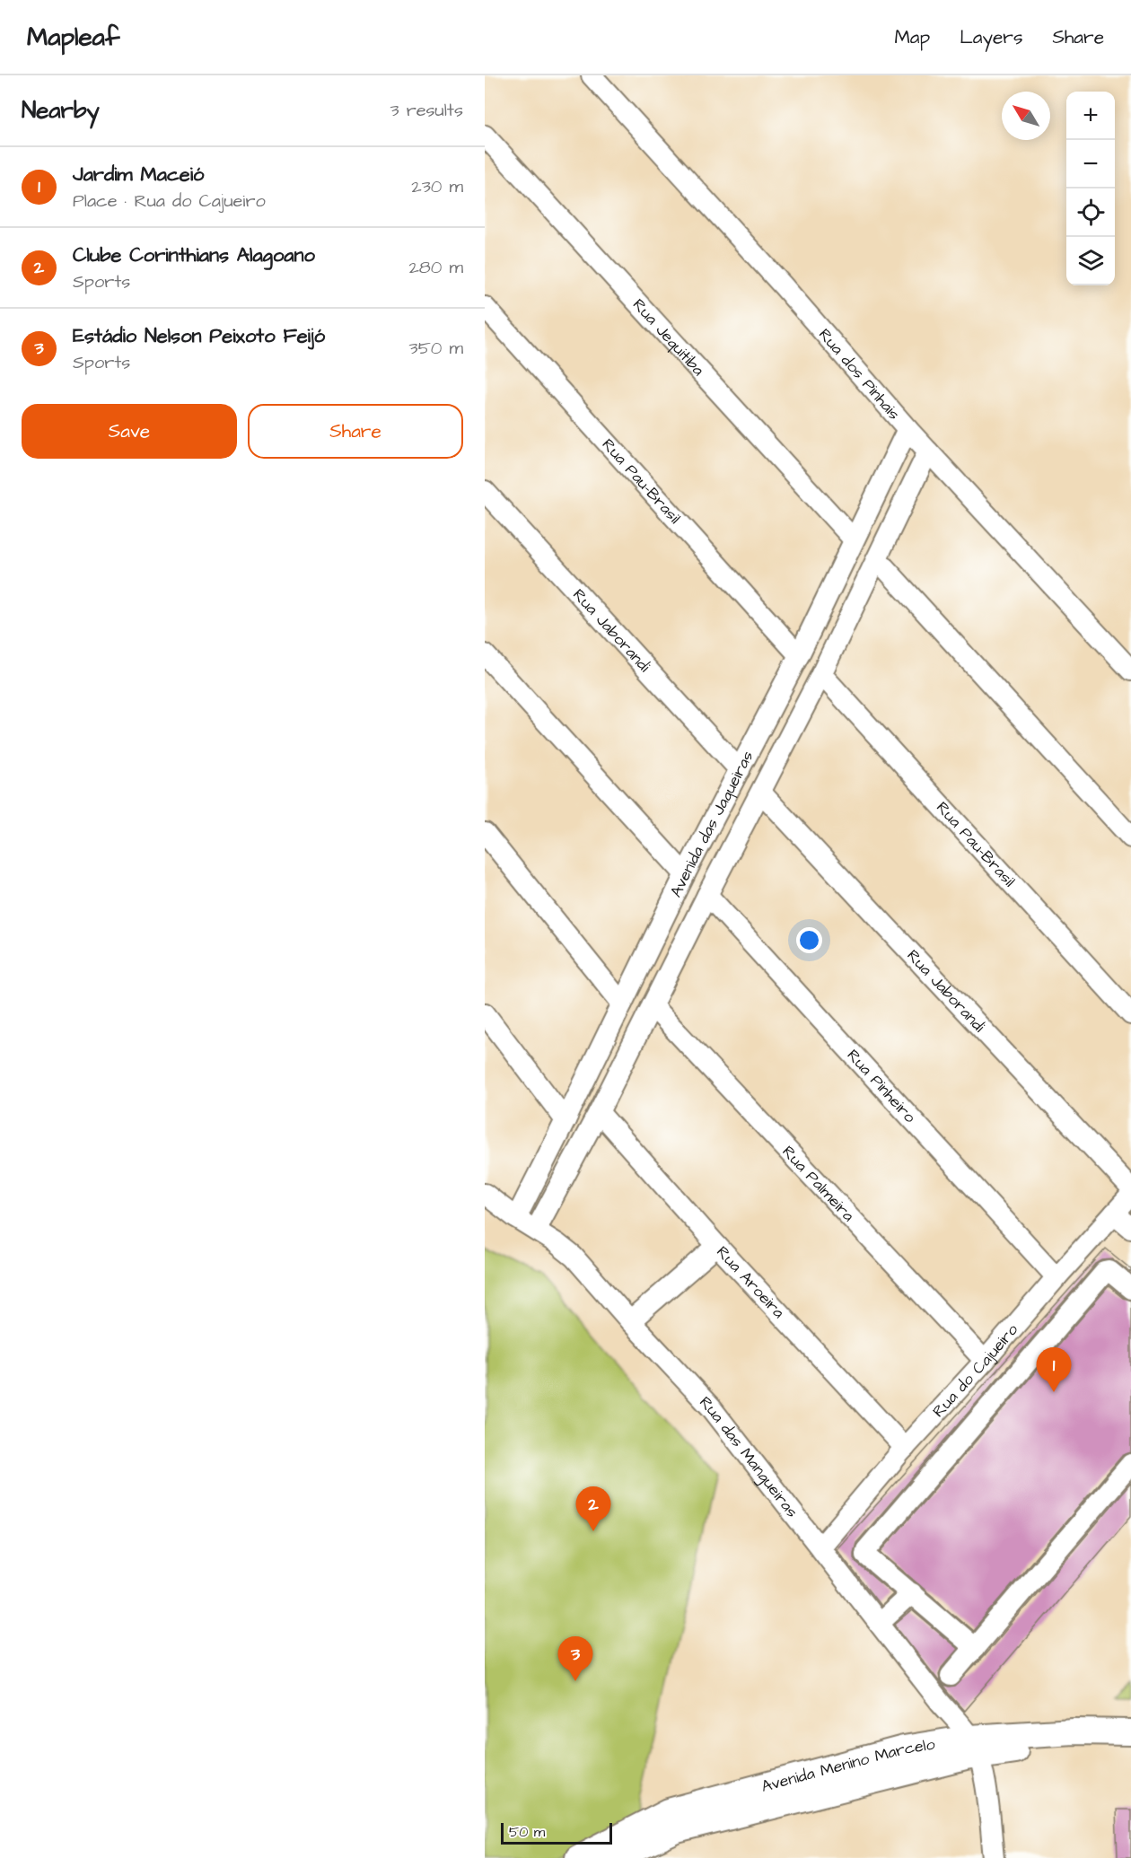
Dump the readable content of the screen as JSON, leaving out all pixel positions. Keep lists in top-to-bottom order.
{
  "streets": {
    "main road": ["Avenida Menino Marcelo"],
    "street": [
      "Rua Jequitiba",
      "Rua dos Pinhais",
      "Rua Pau-Brasil",
      "Rua Jaborandi",
      "Avenida das Jaqueiras",
      "Rua Pinheiro",
      "Rua Palmeira",
      "Rua Aroeira",
      "Rua do Cajueiro",
      "Rua das Mangueiras"
    ]
  },
  "crossings": [
    ["Rua Jequitiba", "Avenida das Jaqueiras"],
    ["Rua dos Pinhais", "Avenida das Jaqueiras"],
    ["Rua Pau-Brasil", "Avenida das Jaqueiras"],
    ["Rua Jaborandi", "Avenida das Jaqueiras"],
    ["Avenida das Jaqueiras", "Rua Pinheiro"],
    ["Avenida das Jaqueiras", "Rua Palmeira"],
    ["Avenida das Jaqueiras", "Rua Aroeira"],
    ["Avenida das Jaqueiras", "Rua das Mangueiras"],
    ["Rua Pinheiro", "Rua do Cajueiro"],
    ["Rua Palmeira", "Rua do Cajueiro"],
    ["Rua Aroeira", "Rua do Cajueiro"],
    ["Rua do Cajueiro", "Rua das Mangueiras"],
    ["Rua das Mangueiras", "Avenida Menino Marcelo"]
  ],
  "scale_bar": "50 m",
  "north": "top left",
  "page": {
    "header": "Mapleaf",
    "nav": ["Map", "Layers", "Share"],
    "heading": ["Nearby", "3 results"],
    "map_buttons": ["+", "−"],
    "list": [
      {
        "mark": "1",
        "name": "Jardim Maceió",
        "note": "Place · Rua do Cajueiro",
        "value": "230 m"
      },
      {
        "mark": "2",
        "name": "Clube Corinthians Alagoano",
        "note": "Sports",
        "value": "280 m"
      },
      {
        "mark": "3",
        "name": "Estádio Nelson Peixoto Feijó",
        "note": "Sports",
        "value": "350 m"
      }
    ],
    "buttons": ["Save", "Share"],
    "pins": ["1", "2", "3"],
    "scale": "50 m"
  }
}
